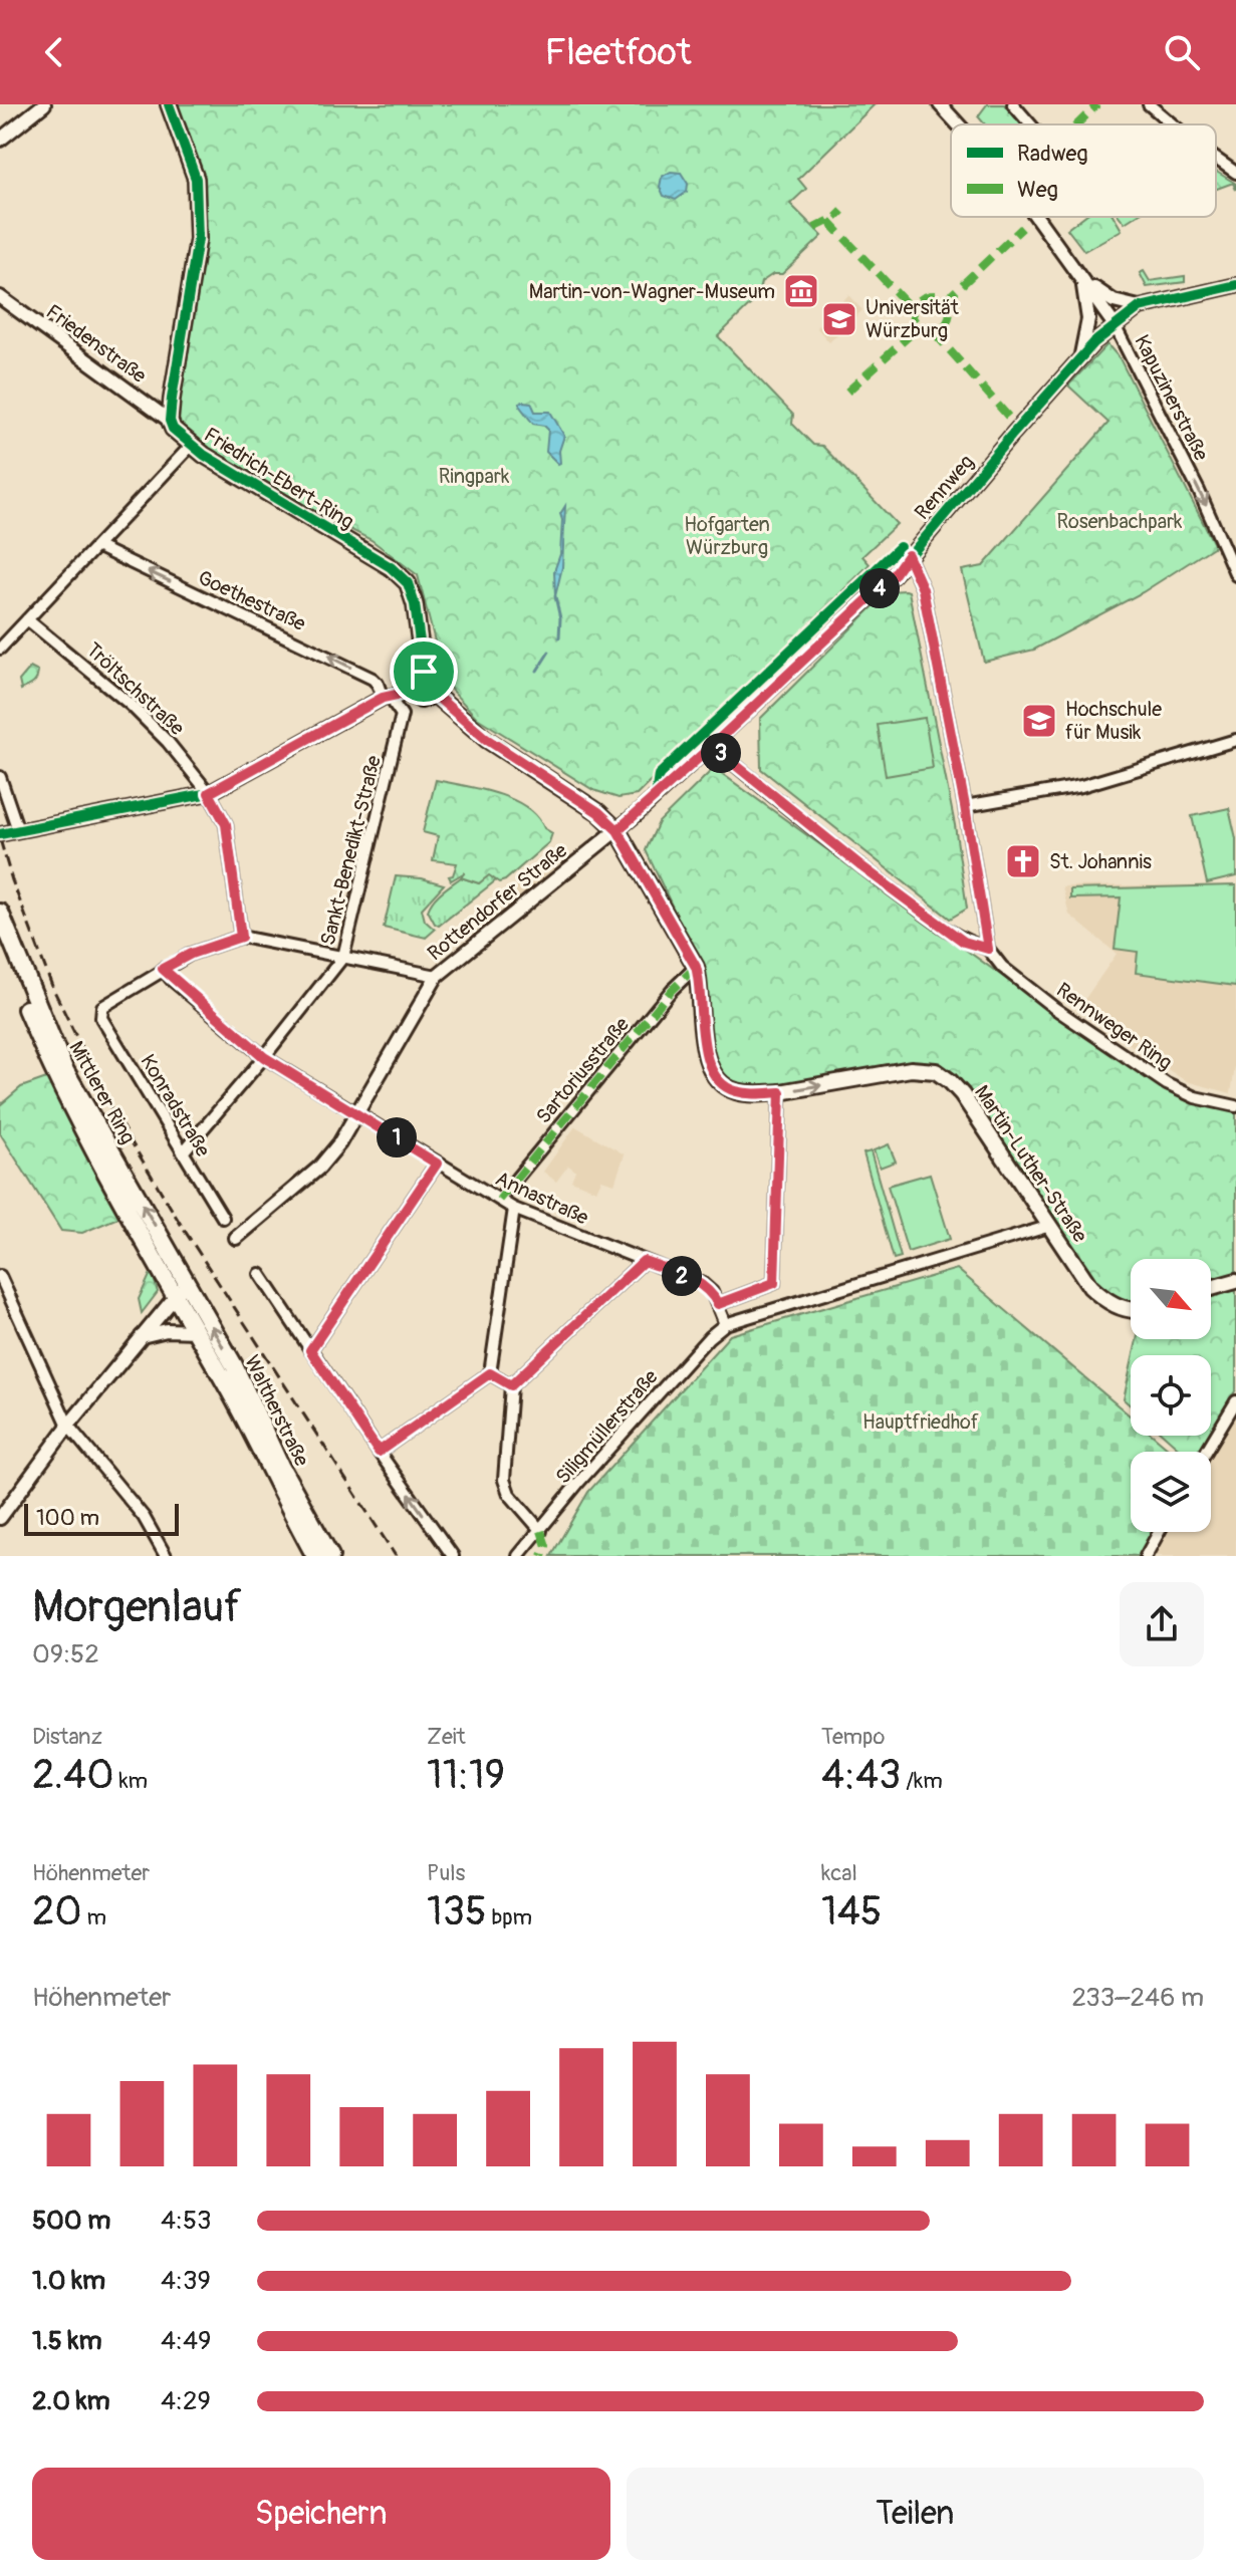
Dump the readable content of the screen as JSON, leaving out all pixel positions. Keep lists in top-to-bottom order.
{
  "streets": {
    "main road": [
      "Friedrich-Ebert-Ring",
      "Mittlerer Ring",
      "Martin-Luther-Straße",
      "Waltherstraße"
    ],
    "street": [
      "Friedenstraße",
      "Kapuzinerstraße",
      "Rennweg",
      "Goethestraße",
      "Tröltschstraße",
      "Sankt-Benedikt-Straße",
      "Rottendorfer Straße",
      "Rennweger Ring",
      "Sartoriusstraße",
      "Konradstraße",
      "Annastraße",
      "Siligmüllerstraße"
    ]
  },
  "crossings": [
    ["Friedenstraße", "Friedrich-Ebert-Ring"],
    ["Kapuzinerstraße", "Rennweg"],
    ["Friedrich-Ebert-Ring", "Rennweg"],
    ["Friedrich-Ebert-Ring", "Rottendorfer Straße"],
    ["Friedrich-Ebert-Ring", "Martin-Luther-Straße"],
    ["Rennweg", "Rottendorfer Straße"],
    ["Rennweg", "Martin-Luther-Straße"],
    ["Goethestraße", "Sankt-Benedikt-Straße"],
    ["Sankt-Benedikt-Straße", "Konradstraße"],
    ["Sankt-Benedikt-Straße", "Annastraße"],
    ["Rottendorfer Straße", "Martin-Luther-Straße"],
    ["Rottendorfer Straße", "Annastraße"],
    ["Sartoriusstraße", "Martin-Luther-Straße"],
    ["Sartoriusstraße", "Annastraße"],
    ["Mittlerer Ring", "Waltherstraße"],
    ["Konradstraße", "Annastraße"],
    ["Annastraße", "Siligmüllerstraße"]
  ],
  "one_way": ["Kapuzinerstraße", "Goethestraße", "Martin-Luther-Straße"],
  "parks": [
    "Ringpark",
    "Rosenbachpark",
    "Hofgarten Würzburg",
    "Hauptfriedhof"
  ],
  "places": {
    "museum": ["Martin-von-Wagner-Museum"],
    "school or university": ["Universität Würzburg", "Hochschule für Musik"],
    "church": ["St. Johannis"]
  },
  "legend": ["Radweg", "Weg"],
  "scale_bar": "100 m",
  "north": "bottom right",
  "page": {
    "header": "Fleetfoot",
    "pins": [
      "4",
      "3",
      "1",
      "2"
    ],
    "scale": "100 m",
    "heading": ["Morgenlauf", "09:52"],
    "stats": [
      ["Distanz", "2.40 km"],
      ["Zeit", "11:19"],
      ["Tempo", "4:43 /km"],
      ["Höhenmeter", "20 m"],
      ["Puls", "135 bpm"],
      ["kcal", "145"]
    ],
    "chart": ["Höhenmeter", "233–246 m"],
    "list": [
      {
        "name": "500 m",
        "note": "4:53"
      },
      {
        "name": "1.0 km",
        "note": "4:39"
      },
      {
        "name": "1.5 km",
        "note": "4:49"
      },
      {
        "name": "2.0 km",
        "note": "4:29"
      }
    ],
    "buttons": ["Speichern", "Teilen"]
  }
}
